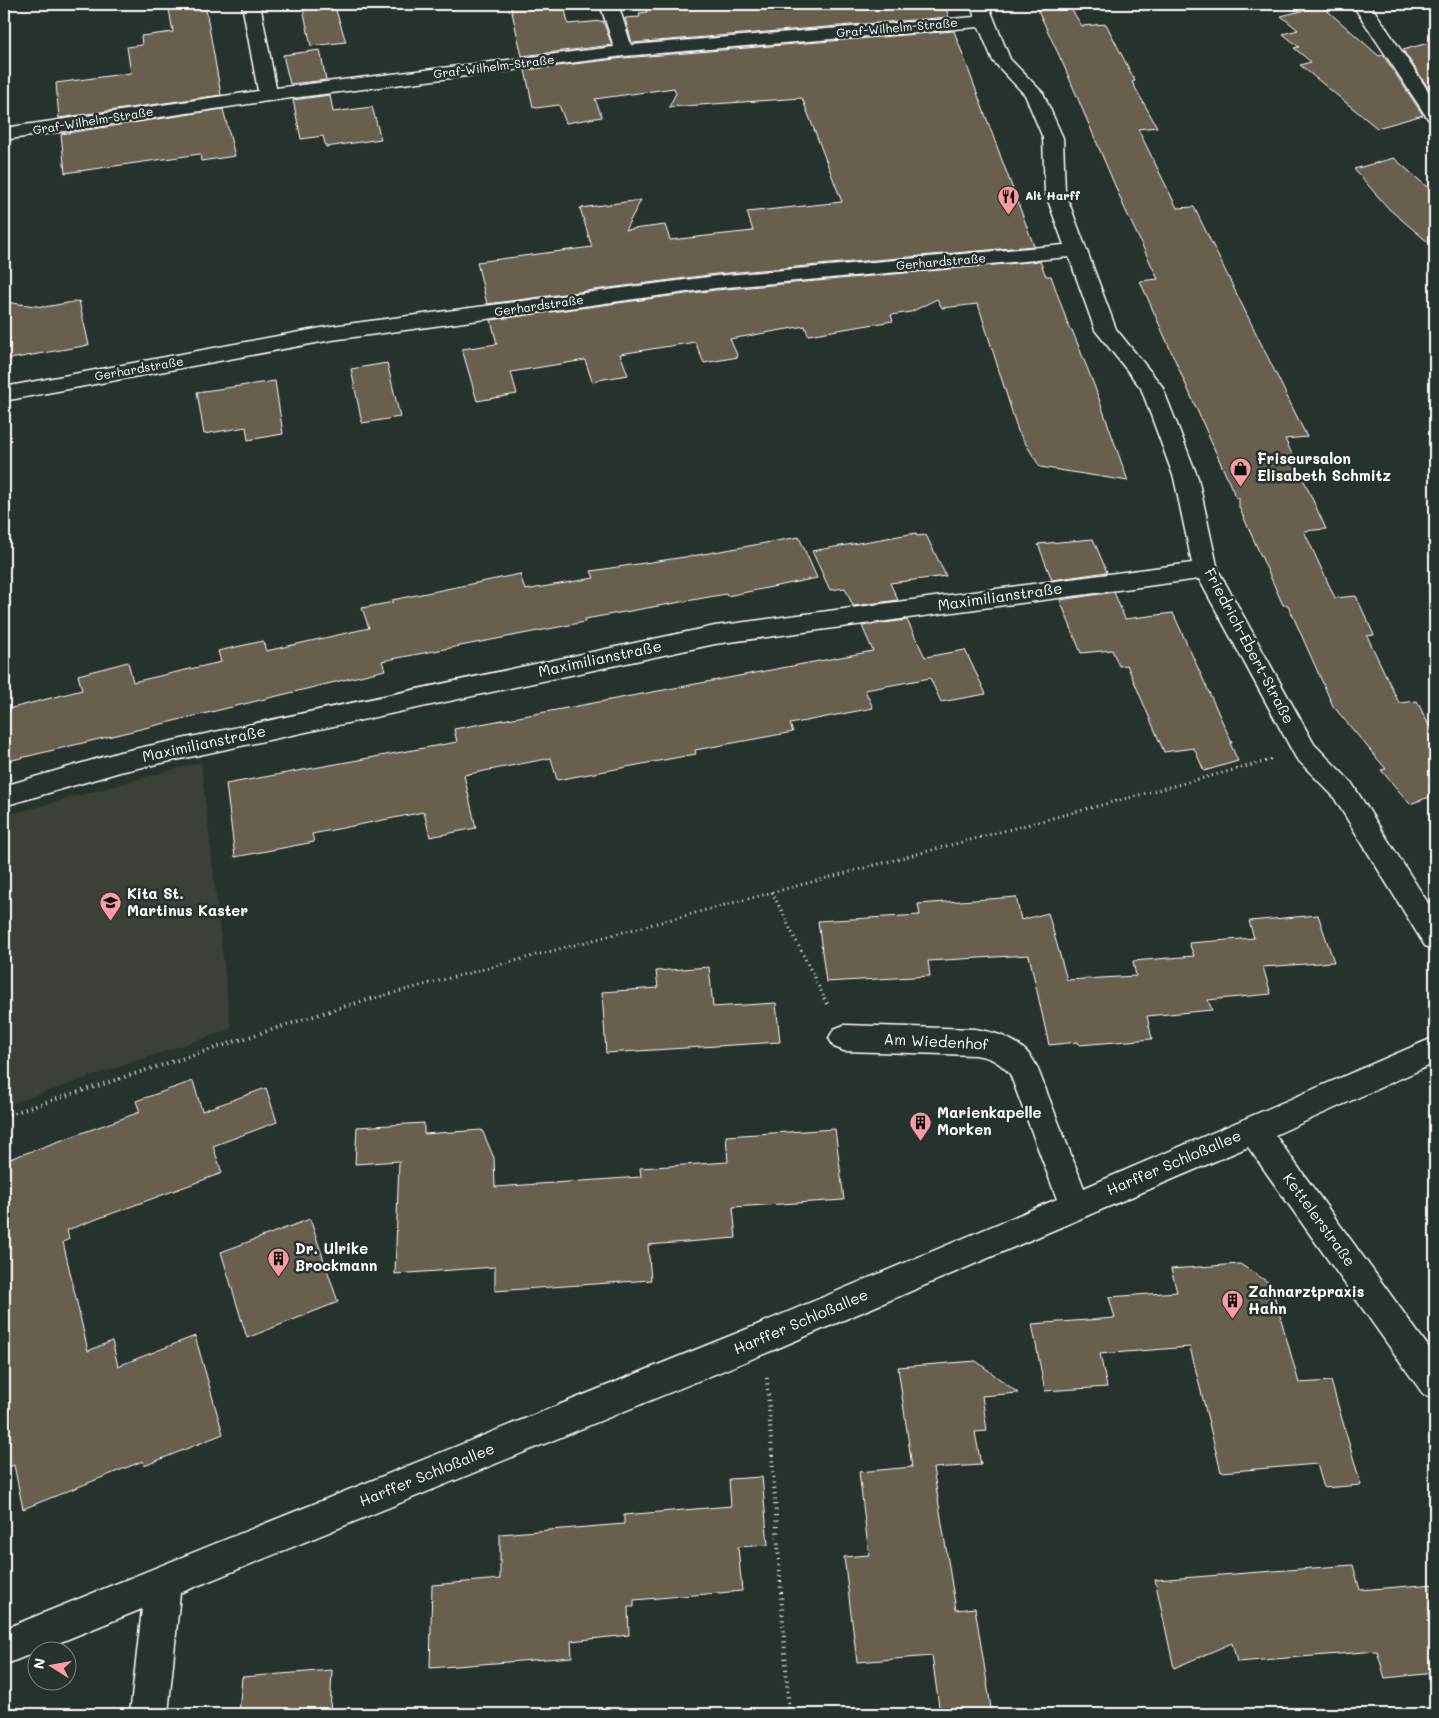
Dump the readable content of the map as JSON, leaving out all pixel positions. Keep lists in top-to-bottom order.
{
  "streets": {
    "street": [
      "Graf-Wilhelm-Straße",
      "Gerhardstraße",
      "Maximilianstraße",
      "Friedrich-Ebert-Straße",
      "Am Wiedenhof",
      "Harffer Schloßallee",
      "Kettelerstraße"
    ]
  },
  "crossings": [
    ["Graf-Wilhelm-Straße", "Friedrich-Ebert-Straße"],
    ["Gerhardstraße", "Friedrich-Ebert-Straße"],
    ["Maximilianstraße", "Friedrich-Ebert-Straße"],
    ["Am Wiedenhof", "Harffer Schloßallee"],
    ["Harffer Schloßallee", "Kettelerstraße"]
  ],
  "places": {
    "restaurant": ["Alt Harff"],
    "shop": ["Friseursalon Elisabeth Schmitz"],
    "school or university": ["Kita St. Martinus Kaster"],
    "building": ["Marienkapelle Morken", "Dr. Ulrike Brockmann", "Zahnarztpraxis Hahn"]
  },
  "north": "left"
}
